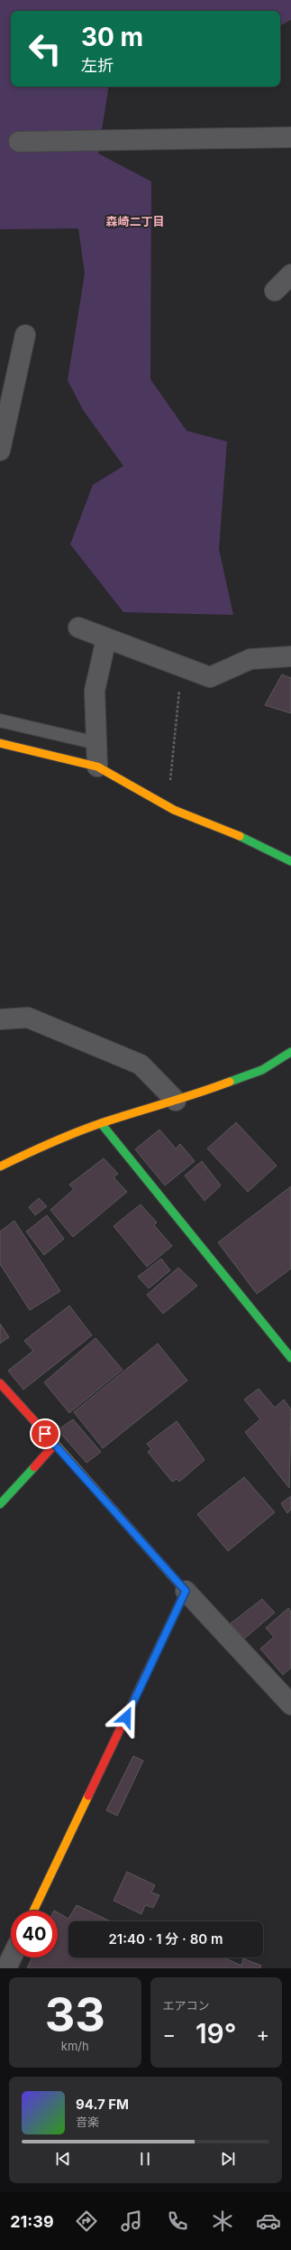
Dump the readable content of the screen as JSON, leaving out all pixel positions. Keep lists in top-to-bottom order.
{
  "districts": ["森崎二丁目"],
  "page": {
    "turn": ["30 m", "左折"],
    "limit": "40",
    "trip": "21:40 · 1 分 · 80 m",
    "tile": [
      ["33", "km/h"],
      "エアコン"
    ],
    "heat": ["−", "19°", "+"],
    "song": ["94.7 FM", "音楽"],
    "tabs": "21:39"
  }
}
